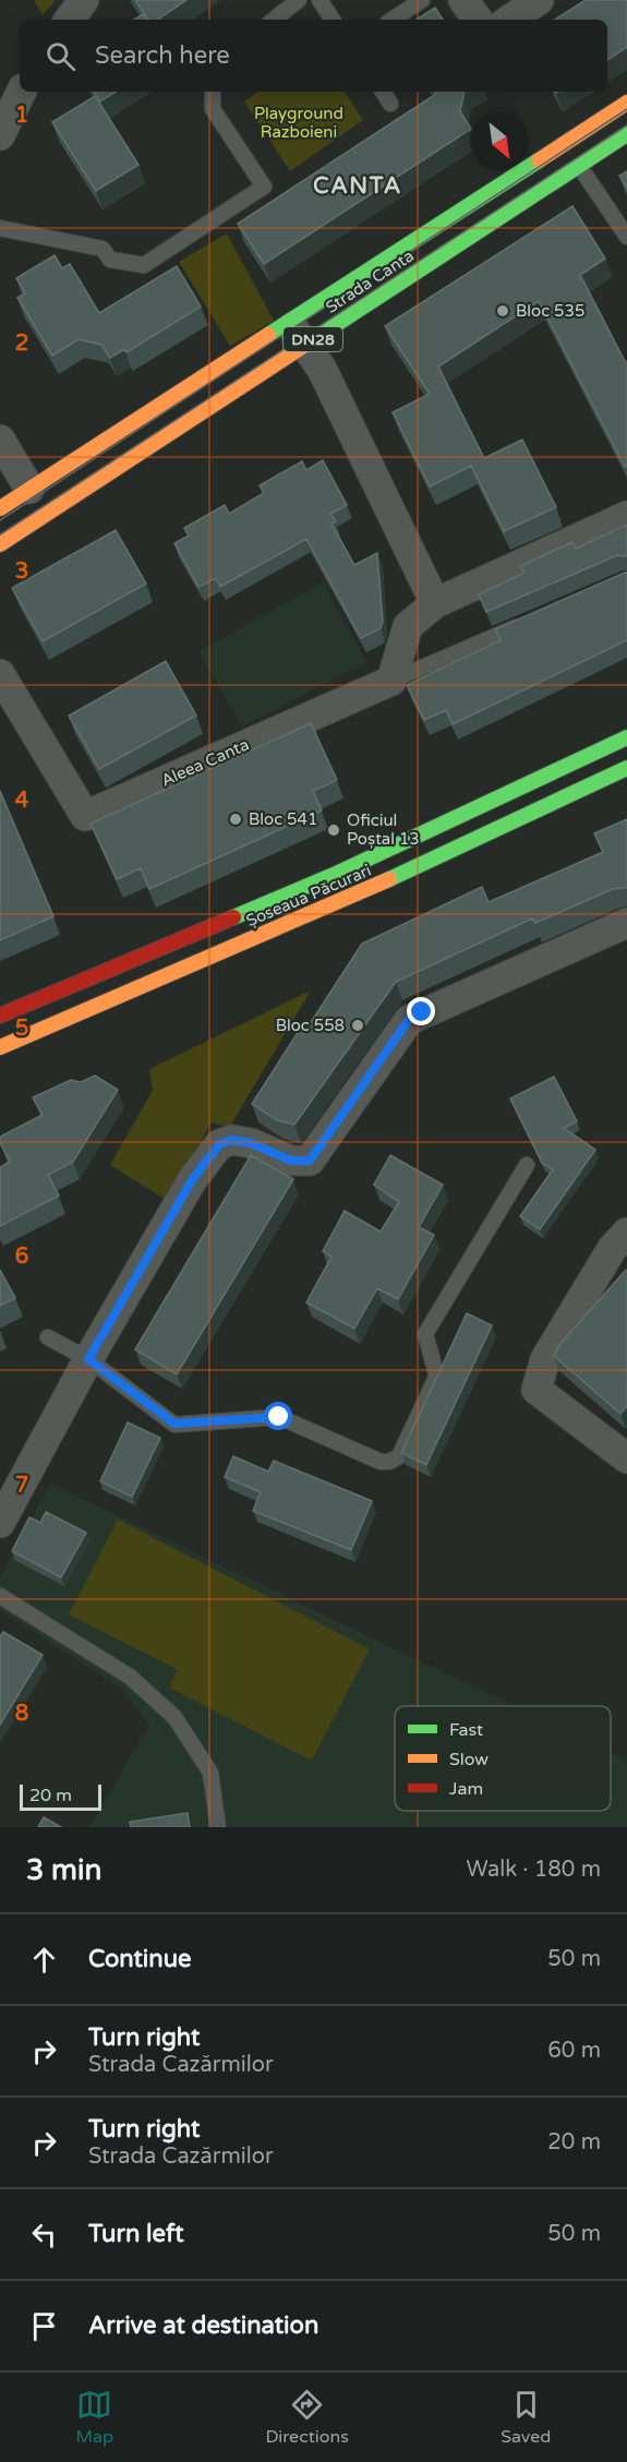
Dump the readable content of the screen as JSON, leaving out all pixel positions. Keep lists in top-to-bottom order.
{
  "streets": {
    "main road": ["Strada Canta", "DN28", "Șoseaua Păcurari"],
    "street": ["Aleea Canta"]
  },
  "districts": ["CANTA"],
  "parks": ["Playground Razboieni"],
  "places": [
    "Bloc 535",
    "Bloc 541",
    "Oficiul Poștal 13",
    "Bloc 558"
  ],
  "legend": ["Fast", "Slow", "Jam"],
  "scale_bar": "20 m",
  "north": "bottom right",
  "page": {
    "search": "Search here",
    "scale": "20 m",
    "heading": ["3 min", "Walk · 180 m"],
    "list": [
      ["Continue", "50 m"],
      ["Turn right", "Strada Cazărmilor", "60 m"],
      ["Turn right", "Strada Cazărmilor", "20 m"],
      ["Turn left", "50 m"],
      "Arrive at destination"
    ],
    "nav": ["Map", "Directions", "Saved"]
  },
  "grid": {
    "rows": [
      "1",
      "2",
      "3",
      "4",
      "5",
      "6",
      "7",
      "8"
    ]
  }
}
